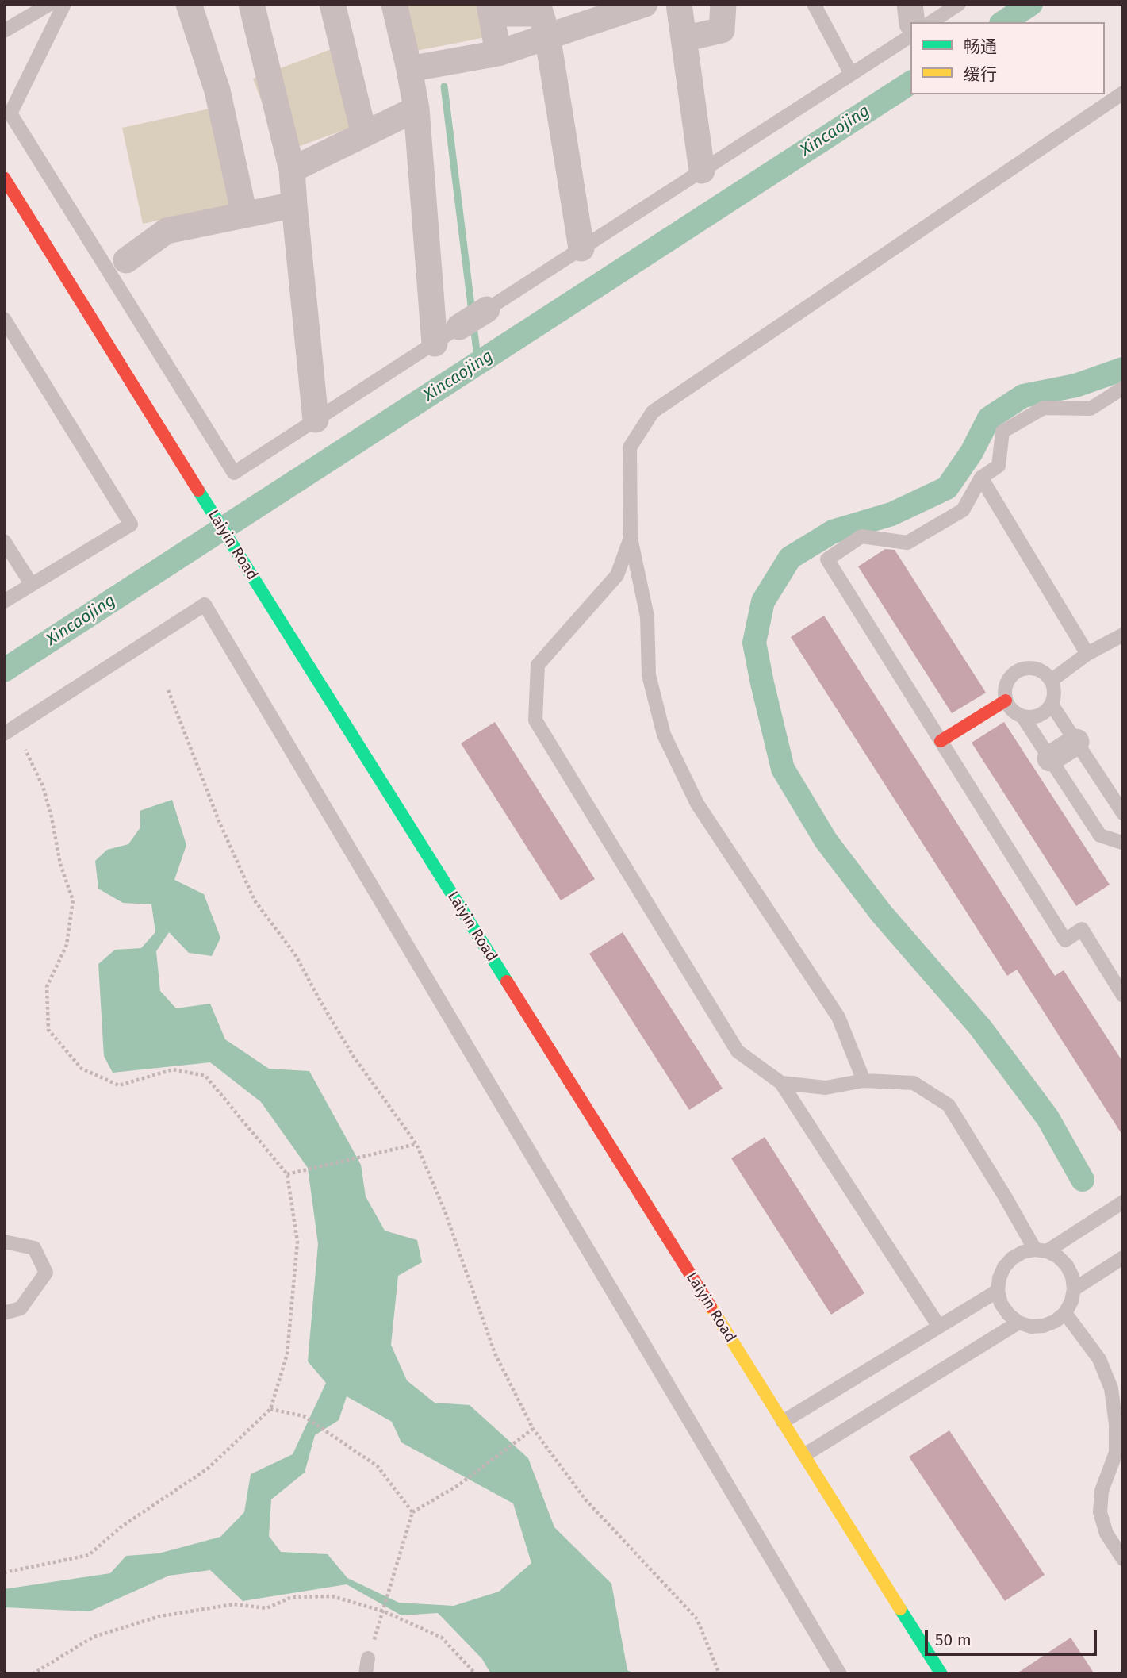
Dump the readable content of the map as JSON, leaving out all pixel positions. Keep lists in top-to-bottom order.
{
  "streets": {
    "street": ["Laiyin Road"]
  },
  "water": ["Xincaojing"],
  "legend": ["畅通", "缓行"],
  "scale_bar": "50 m"
}
